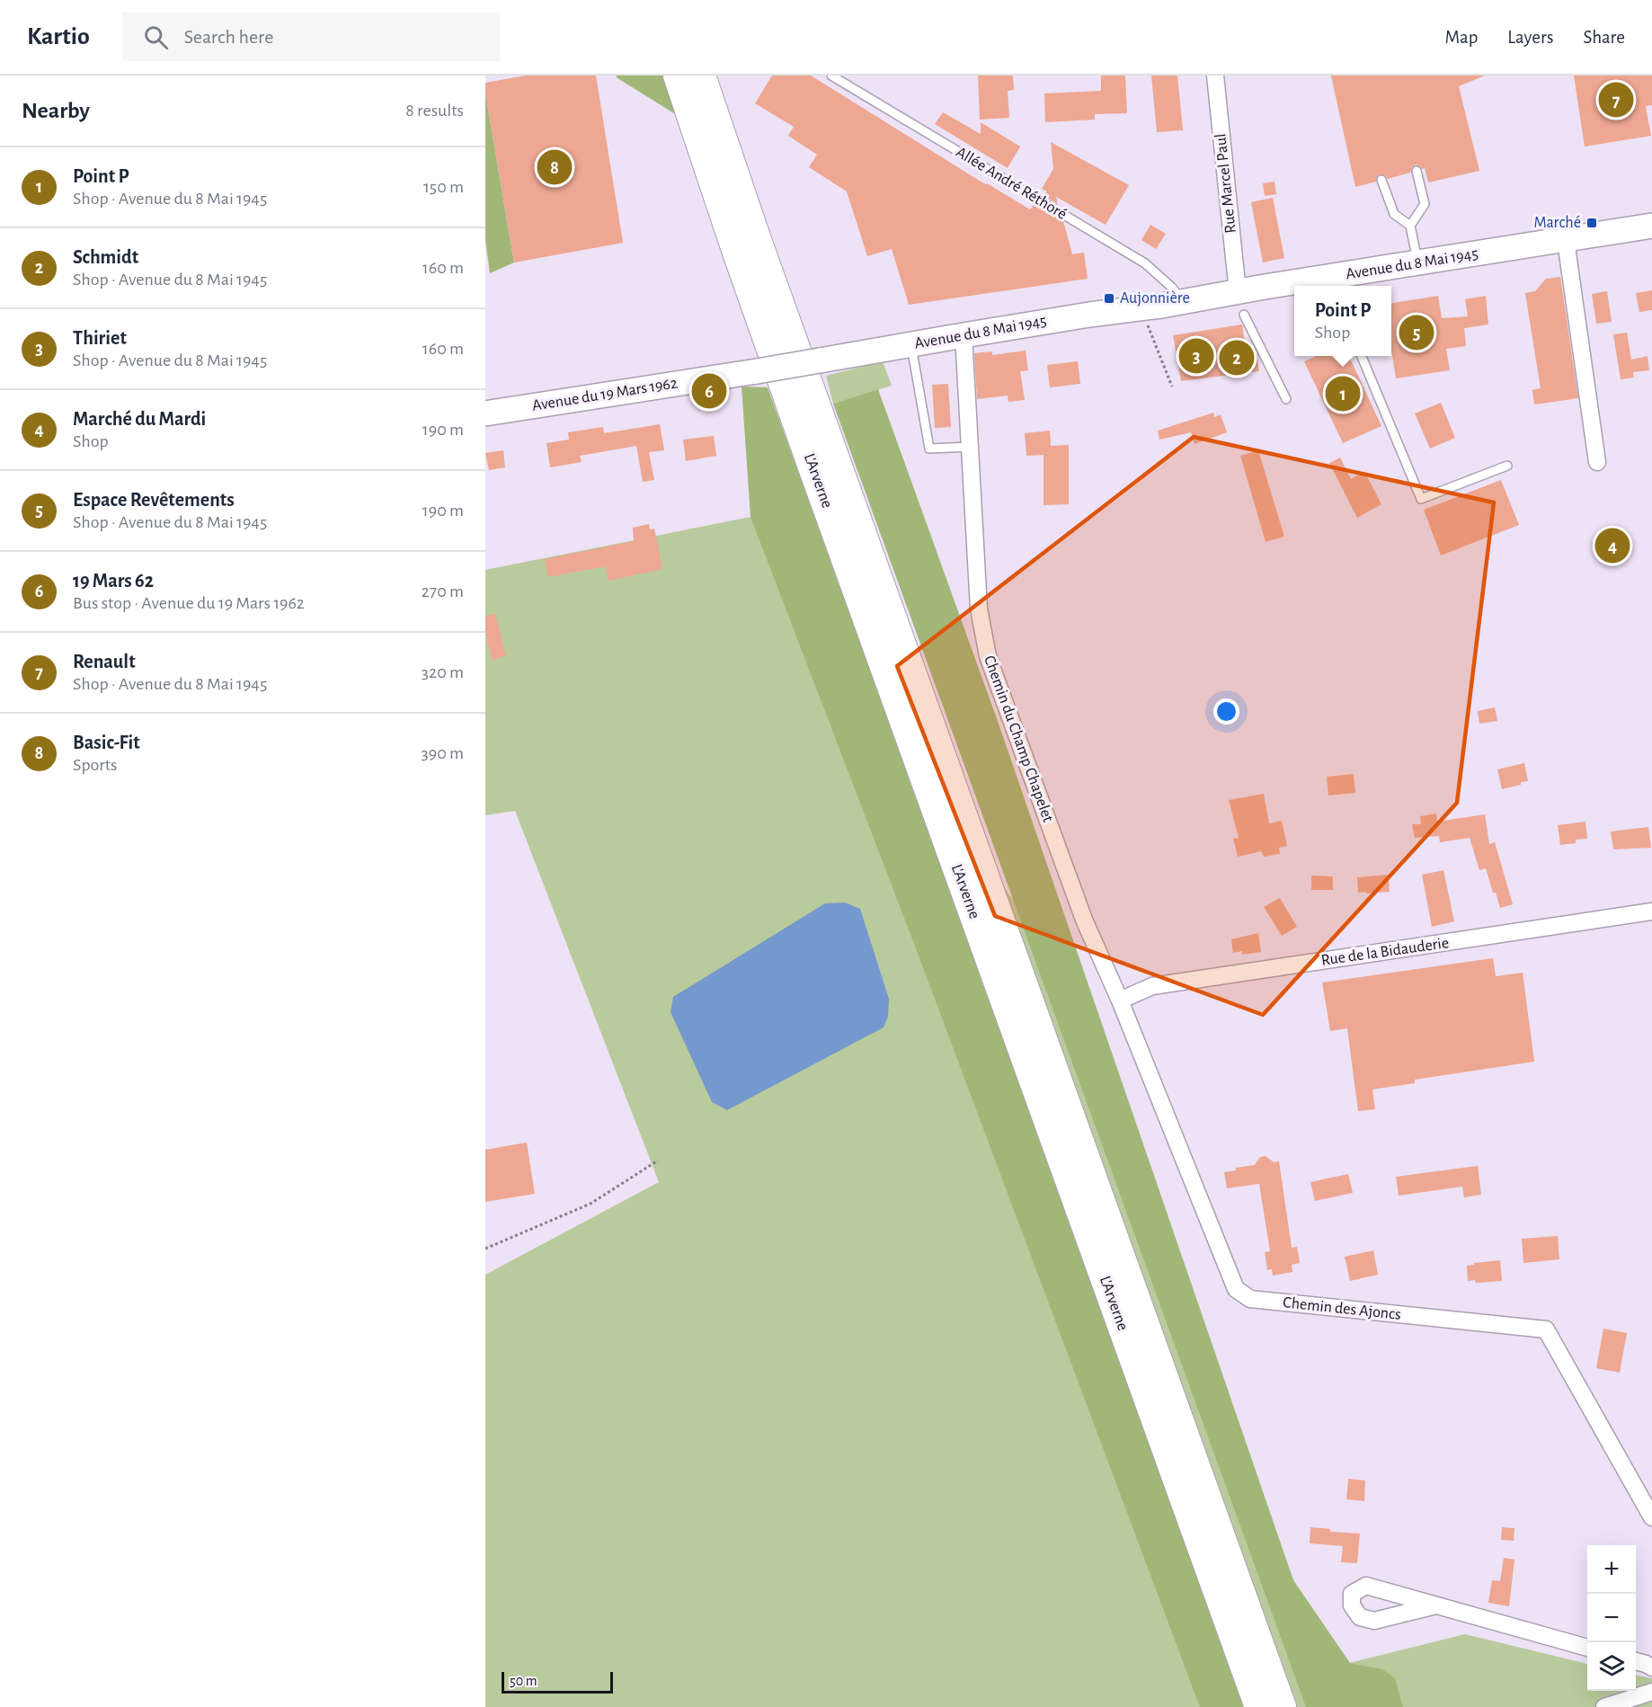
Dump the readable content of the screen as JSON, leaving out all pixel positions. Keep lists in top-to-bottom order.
{
  "streets": {
    "highway": ["L'Arverne"],
    "main road": ["Avenue du 8 Mai 1945", "Avenue du 19 Mars 1962"],
    "street": [
      "Rue Marcel Paul",
      "Chemin du Champ Chapelet",
      "Rue de la Bidauderie",
      "Chemin des Ajoncs"
    ],
    "lane": ["Allée André Réthoré"]
  },
  "crossings": [
    ["Allée André Réthoré", "Avenue du 8 Mai 1945"],
    ["Rue Marcel Paul", "Avenue du 8 Mai 1945"],
    ["Avenue du 8 Mai 1945", "Avenue du 19 Mars 1962"],
    ["Avenue du 8 Mai 1945", "Chemin du Champ Chapelet"],
    ["Chemin du Champ Chapelet", "Rue de la Bidauderie"],
    ["Chemin du Champ Chapelet", "Chemin des Ajoncs"],
    ["Rue de la Bidauderie", "Chemin des Ajoncs"]
  ],
  "places": {
    "transit": ["Marché", "Aujonnière"]
  },
  "scale_bar": "50 m",
  "page": {
    "header": "Kartio",
    "search": "Search here",
    "nav": ["Map", "Layers", "Share"],
    "heading": ["Nearby", "8 results"],
    "pins": [
      "7",
      "8",
      "5",
      "3",
      "2",
      "6",
      "1",
      "4"
    ],
    "list": [
      {
        "mark": "1",
        "name": "Point P",
        "note": "Shop · Avenue du 8 Mai 1945",
        "value": "150 m"
      },
      {
        "mark": "2",
        "name": "Schmidt",
        "note": "Shop · Avenue du 8 Mai 1945",
        "value": "160 m"
      },
      {
        "mark": "3",
        "name": "Thiriet",
        "note": "Shop · Avenue du 8 Mai 1945",
        "value": "160 m"
      },
      {
        "mark": "4",
        "name": "Marché du Mardi",
        "note": "Shop",
        "value": "190 m"
      },
      {
        "mark": "5",
        "name": "Espace Revêtements",
        "note": "Shop · Avenue du 8 Mai 1945",
        "value": "190 m"
      },
      {
        "mark": "6",
        "name": "19 Mars 62",
        "note": "Bus stop · Avenue du 19 Mars 1962",
        "value": "270 m"
      },
      {
        "mark": "7",
        "name": "Renault",
        "note": "Shop · Avenue du 8 Mai 1945",
        "value": "320 m"
      },
      {
        "mark": "8",
        "name": "Basic-Fit",
        "note": "Sports",
        "value": "390 m"
      }
    ],
    "popup": ["Point P", "Shop"],
    "map_buttons": ["+", "−"],
    "scale": "50 m"
  }
}
